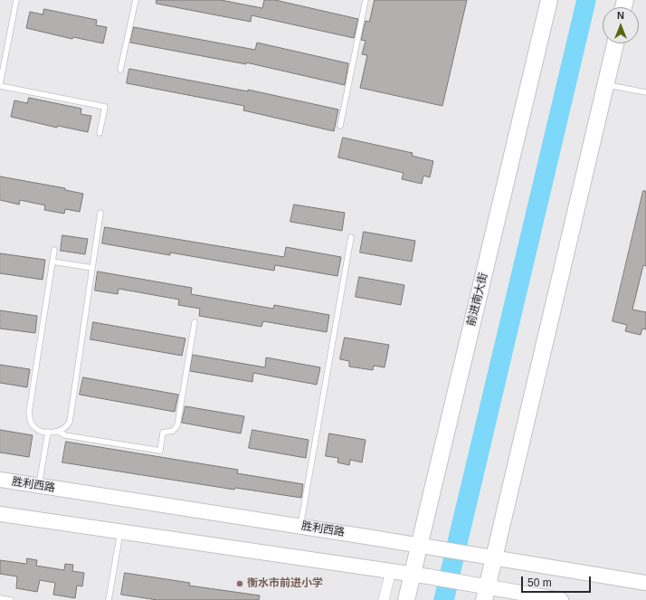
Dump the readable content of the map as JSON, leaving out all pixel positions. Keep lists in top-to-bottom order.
{
  "streets": {
    "main road": ["前进南大街", "胜利西路"]
  },
  "crossings": [
    ["前进南大街", "胜利西路"]
  ],
  "places": ["衡水市前进小学"],
  "scale_bar": "50 m",
  "north": "top"
}
